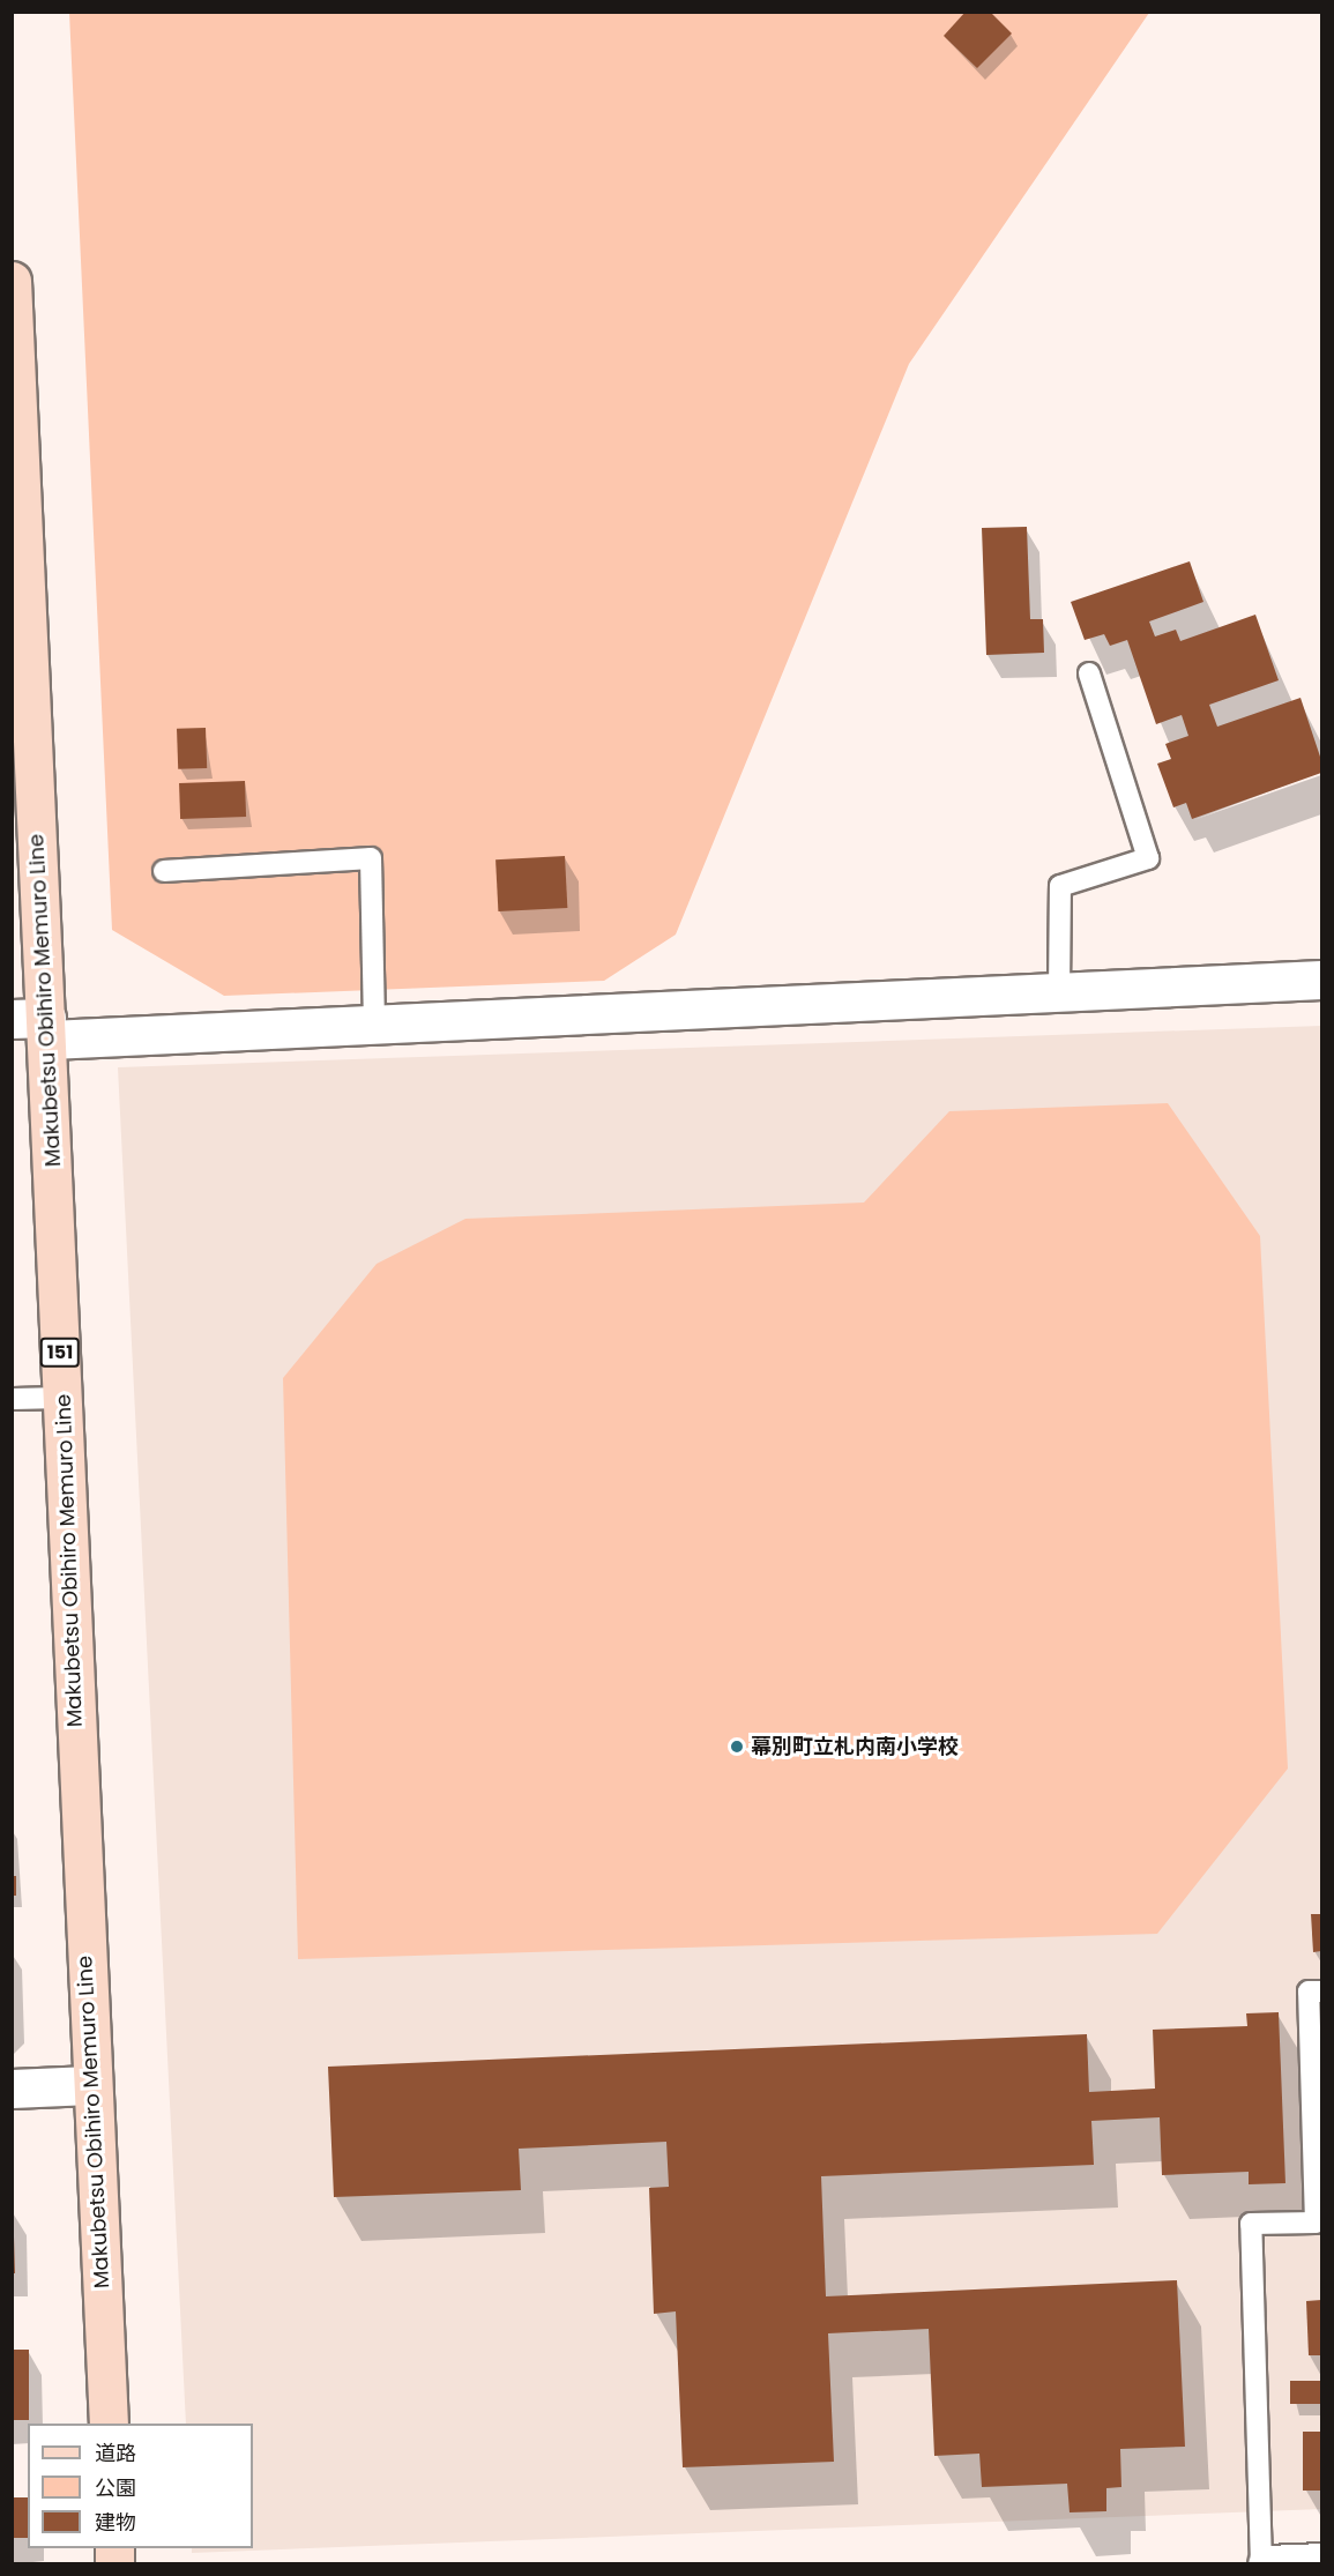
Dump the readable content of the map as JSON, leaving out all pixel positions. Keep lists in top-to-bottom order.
{
  "streets": {
    "main road": ["Makubetsu Obihiro Memuro Line", "151"]
  },
  "places": ["幕別町立札内南小学校"],
  "legend": ["道路", "公園", "建物"]
}
